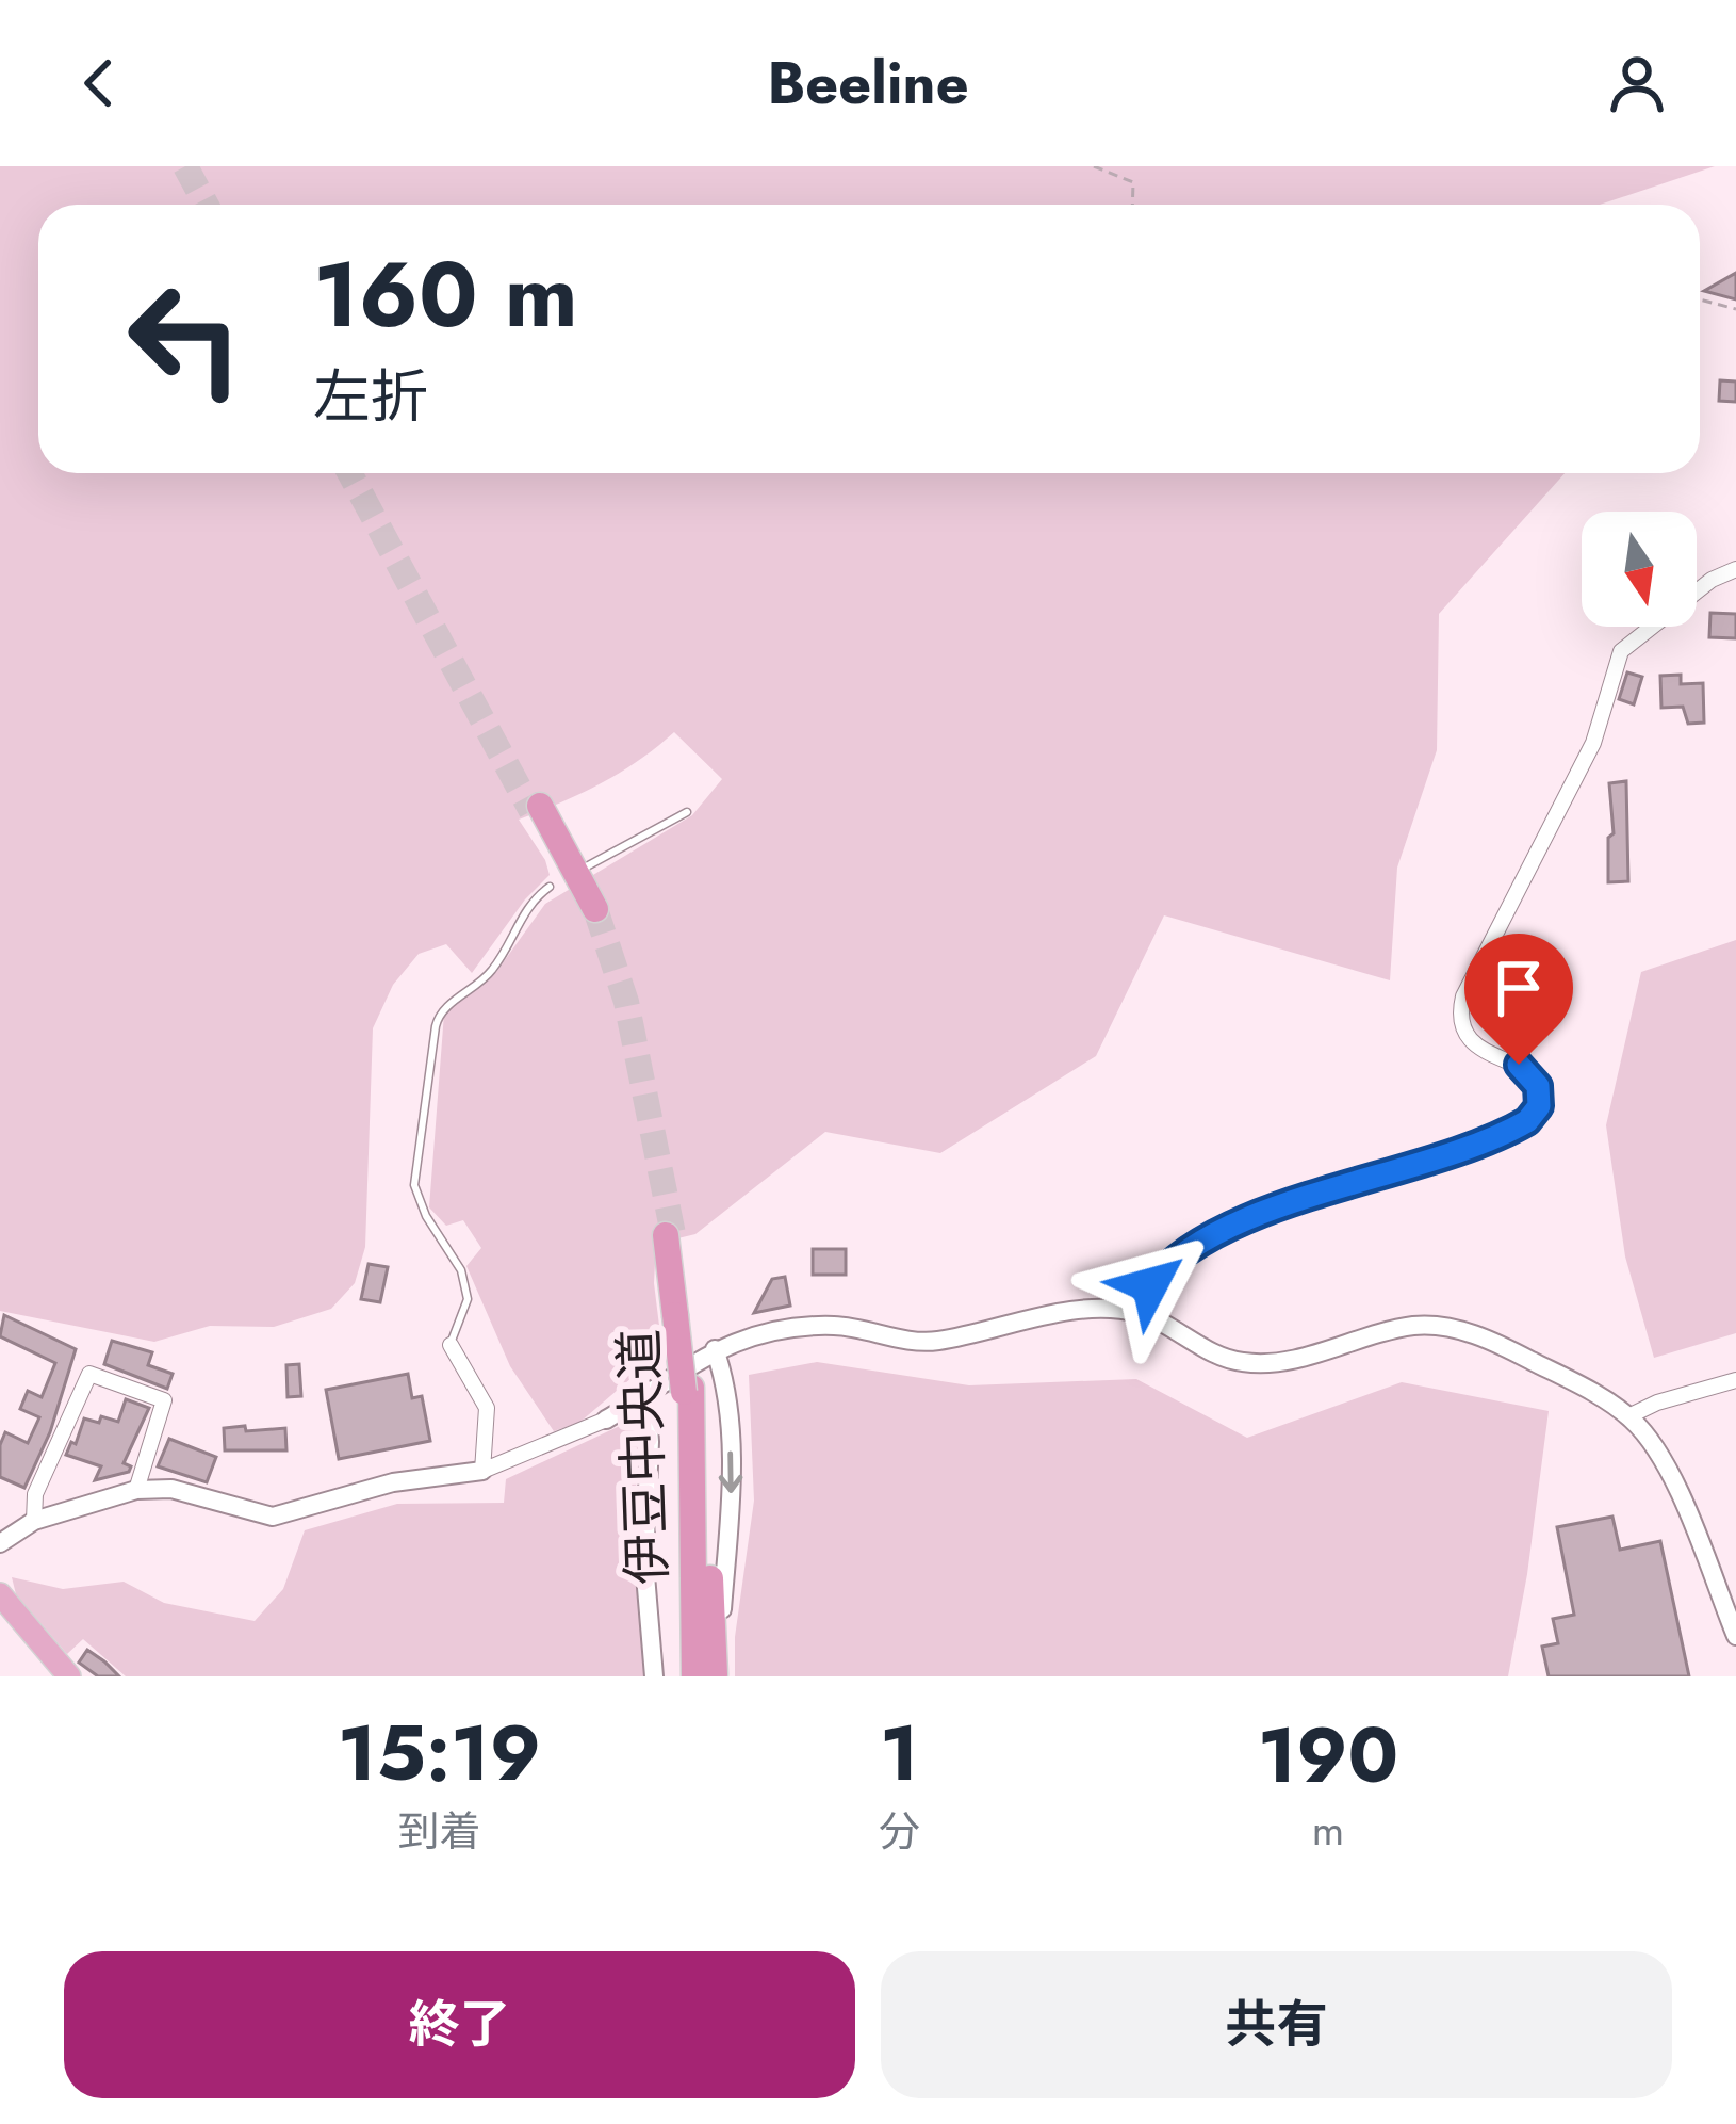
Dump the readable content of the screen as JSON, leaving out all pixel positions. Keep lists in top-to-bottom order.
{
  "streets": {
    "highway": ["伊豆中央道"]
  },
  "north": "bottom",
  "page": {
    "header": "Beeline",
    "turn": ["160 m", "左折"],
    "eta": [
      "15:19",
      "到着",
      "1",
      "分",
      "190",
      "m"
    ],
    "buttons": ["終了", "共有"]
  }
}
